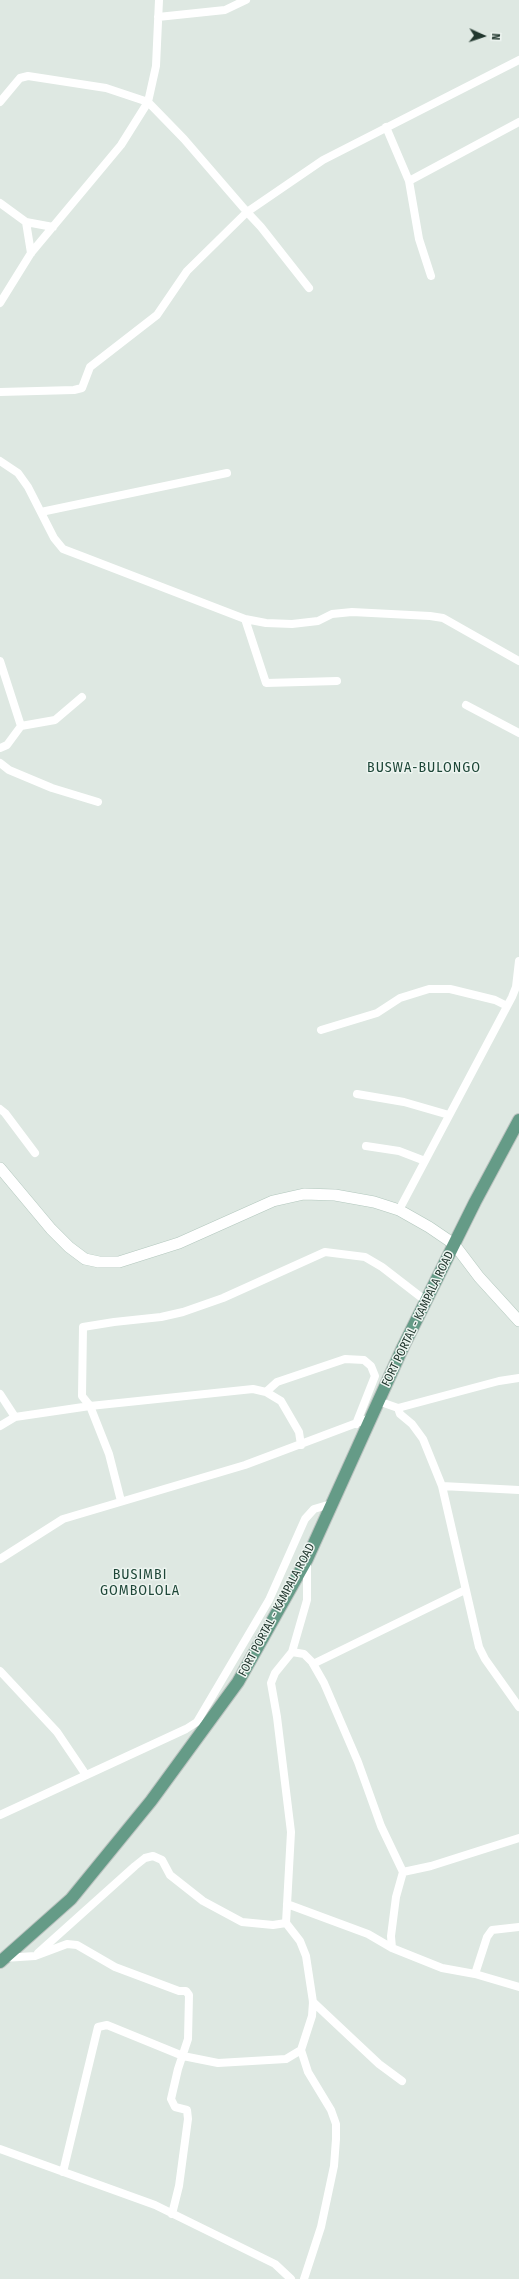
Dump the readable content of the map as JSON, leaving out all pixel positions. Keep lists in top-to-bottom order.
{
  "streets": {
    "main road": ["FORT PORTAL - KAMPALA ROAD"]
  },
  "districts": ["BUSWA-BULONGO", "BUSIMBI GOMBOLOLA"],
  "north": "right"
}
